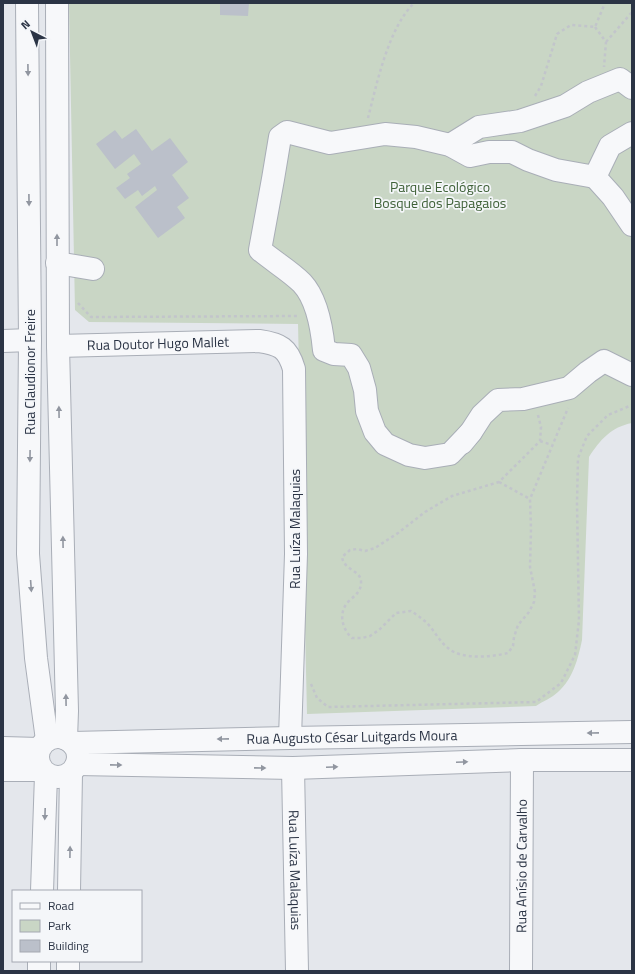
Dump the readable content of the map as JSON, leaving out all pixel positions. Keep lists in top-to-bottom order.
{
  "streets": {
    "street": [
      "Rua Doutor Hugo Mallet",
      "Rua Claudionor Freire",
      "Rua Luíza Malaquias",
      "Rua Augusto César Luitgards Moura",
      "Rua Anísio de Carvalho"
    ]
  },
  "crossings": [
    ["Rua Doutor Hugo Mallet", "Rua Claudionor Freire"],
    ["Rua Doutor Hugo Mallet", "Rua Luíza Malaquias"],
    ["Rua Claudionor Freire", "Rua Augusto César Luitgards Moura"],
    ["Rua Luíza Malaquias", "Rua Augusto César Luitgards Moura"],
    ["Rua Augusto César Luitgards Moura", "Rua Anísio de Carvalho"]
  ],
  "parks": ["Parque Ecológico Bosque dos Papagaios"],
  "legend": ["Road", "Park", "Building"],
  "north": "top left"
}
